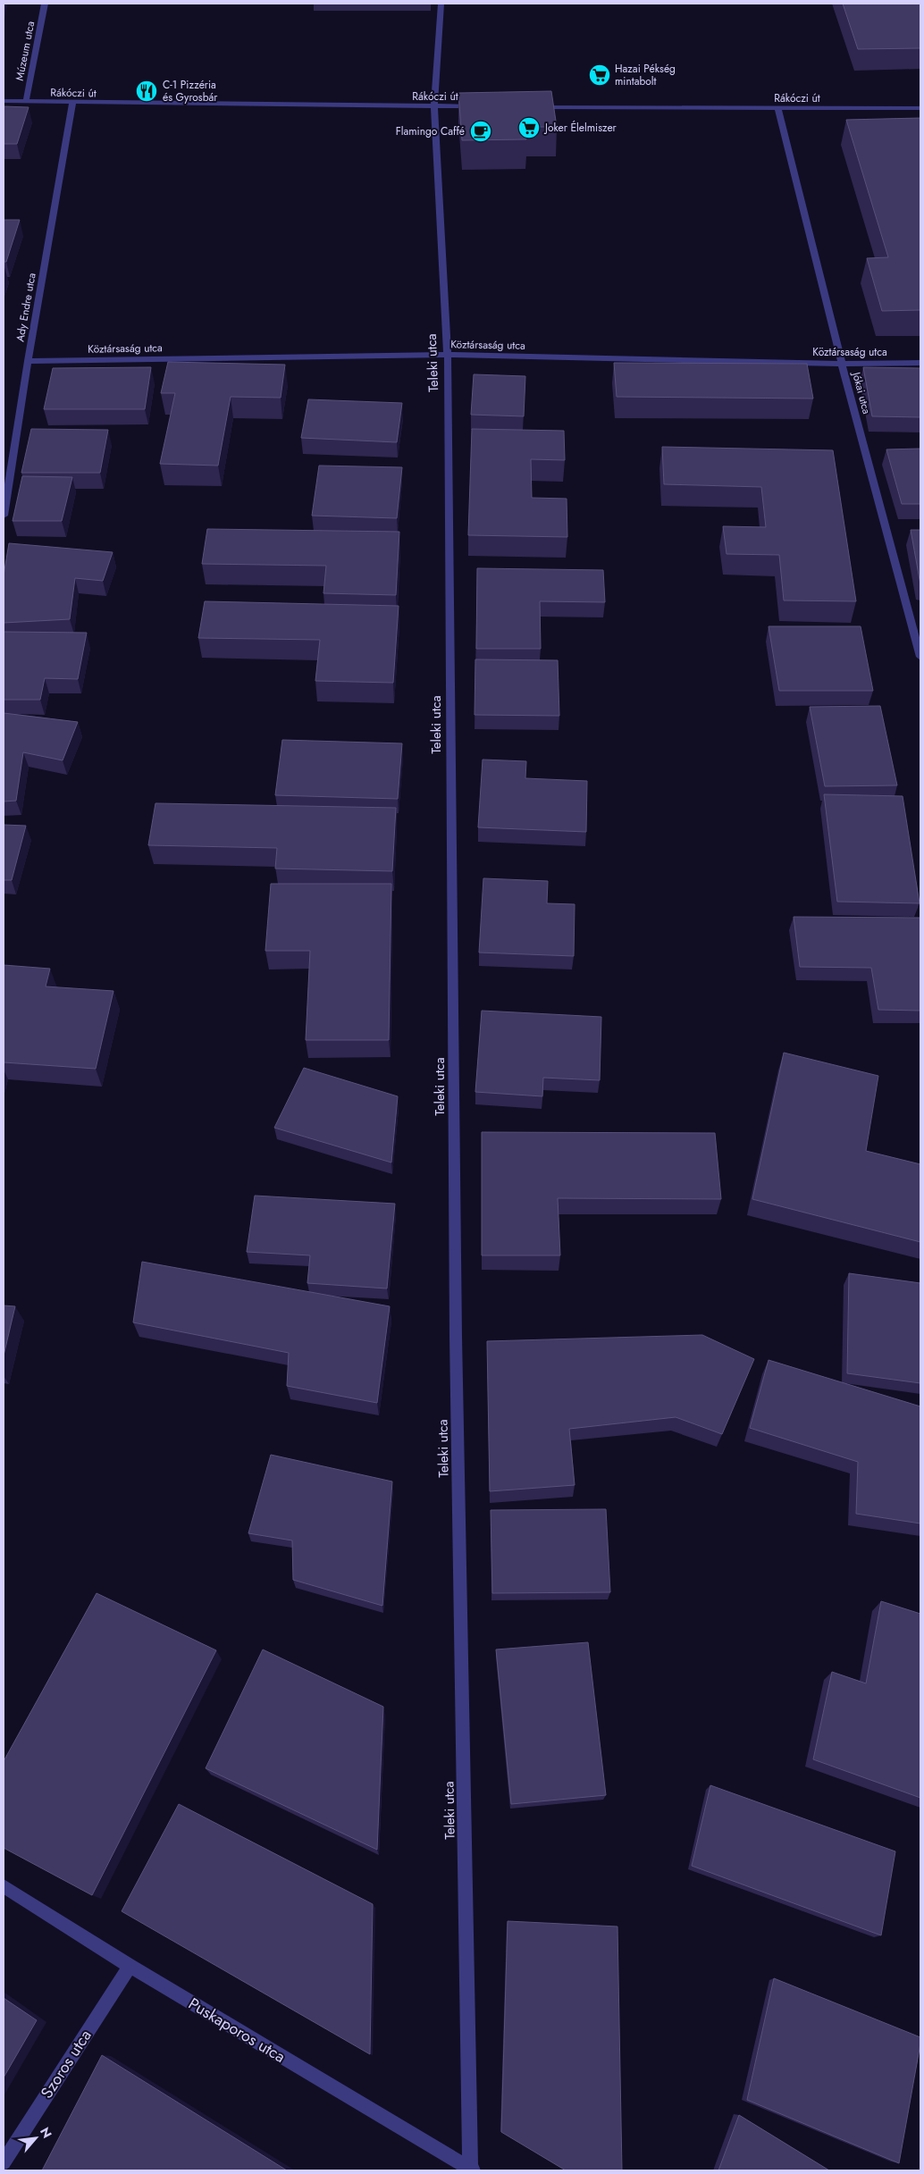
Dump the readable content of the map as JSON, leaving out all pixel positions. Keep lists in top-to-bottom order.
{
  "streets": {
    "street": [
      "Múzeum utca",
      "Rákóczi út",
      "Ady Endre utca",
      "Köztársaság utca",
      "Teleki utca",
      "Jókai utca",
      "Puskaporos utca",
      "Szoros utca"
    ]
  },
  "crossings": [
    ["Múzeum utca", "Rákóczi út"],
    ["Rákóczi út", "Ady Endre utca"],
    ["Rákóczi út", "Teleki utca"],
    ["Rákóczi út", "Jókai utca"],
    ["Ady Endre utca", "Köztársaság utca"],
    ["Köztársaság utca", "Teleki utca"],
    ["Köztársaság utca", "Jókai utca"],
    ["Teleki utca", "Puskaporos utca"],
    ["Puskaporos utca", "Szoros utca"]
  ],
  "places": {
    "supermarket": ["Hazai Pékség mintabolt", "Joker Élelmiszer"],
    "restaurant": ["C-1 Pizzéria és Gyrosbár"],
    "cafe": ["Flamingo Caffé"]
  },
  "north": "top right"
}
